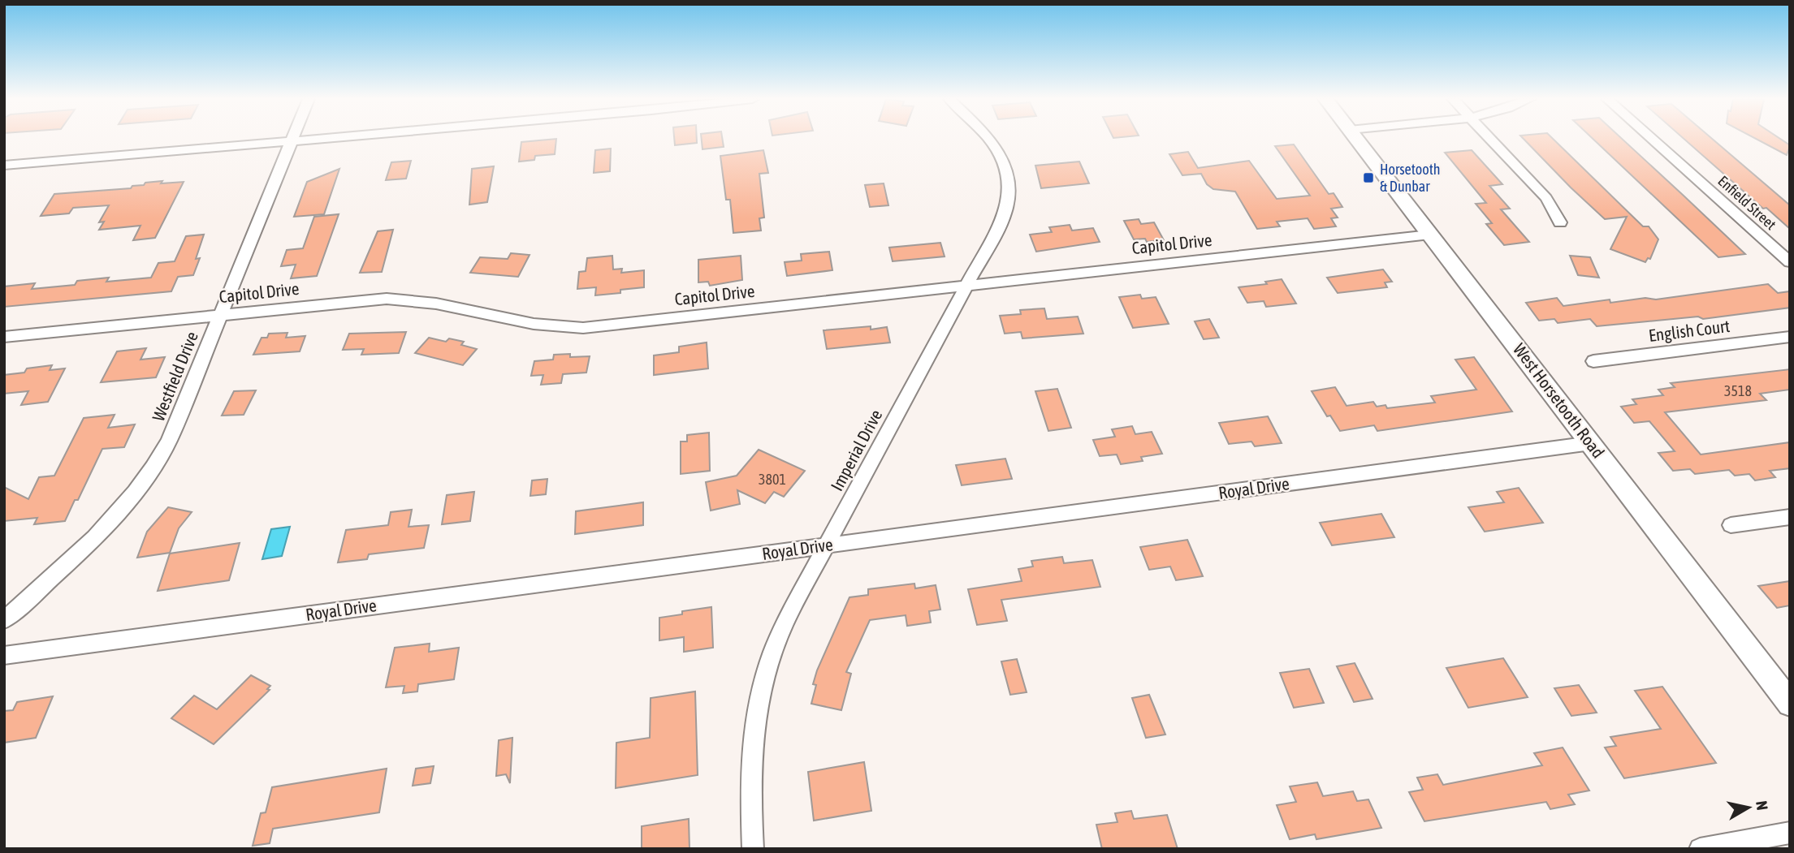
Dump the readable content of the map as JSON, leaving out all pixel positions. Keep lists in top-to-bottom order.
{
  "streets": {
    "main road": ["West Horsetooth Road"],
    "street": [
      "Enfield Street",
      "Capitol Drive",
      "English Court",
      "Westfield Drive",
      "Imperial Drive",
      "Royal Drive"
    ]
  },
  "crossings": [
    ["Capitol Drive", "Westfield Drive"],
    ["Capitol Drive", "West Horsetooth Road"],
    ["Capitol Drive", "Imperial Drive"],
    ["West Horsetooth Road", "Royal Drive"],
    ["Imperial Drive", "Royal Drive"]
  ],
  "places": {
    "transit": ["Horsetooth & Dunbar"]
  },
  "house_numbers": ["3518", "3801"],
  "north": "right"
}
